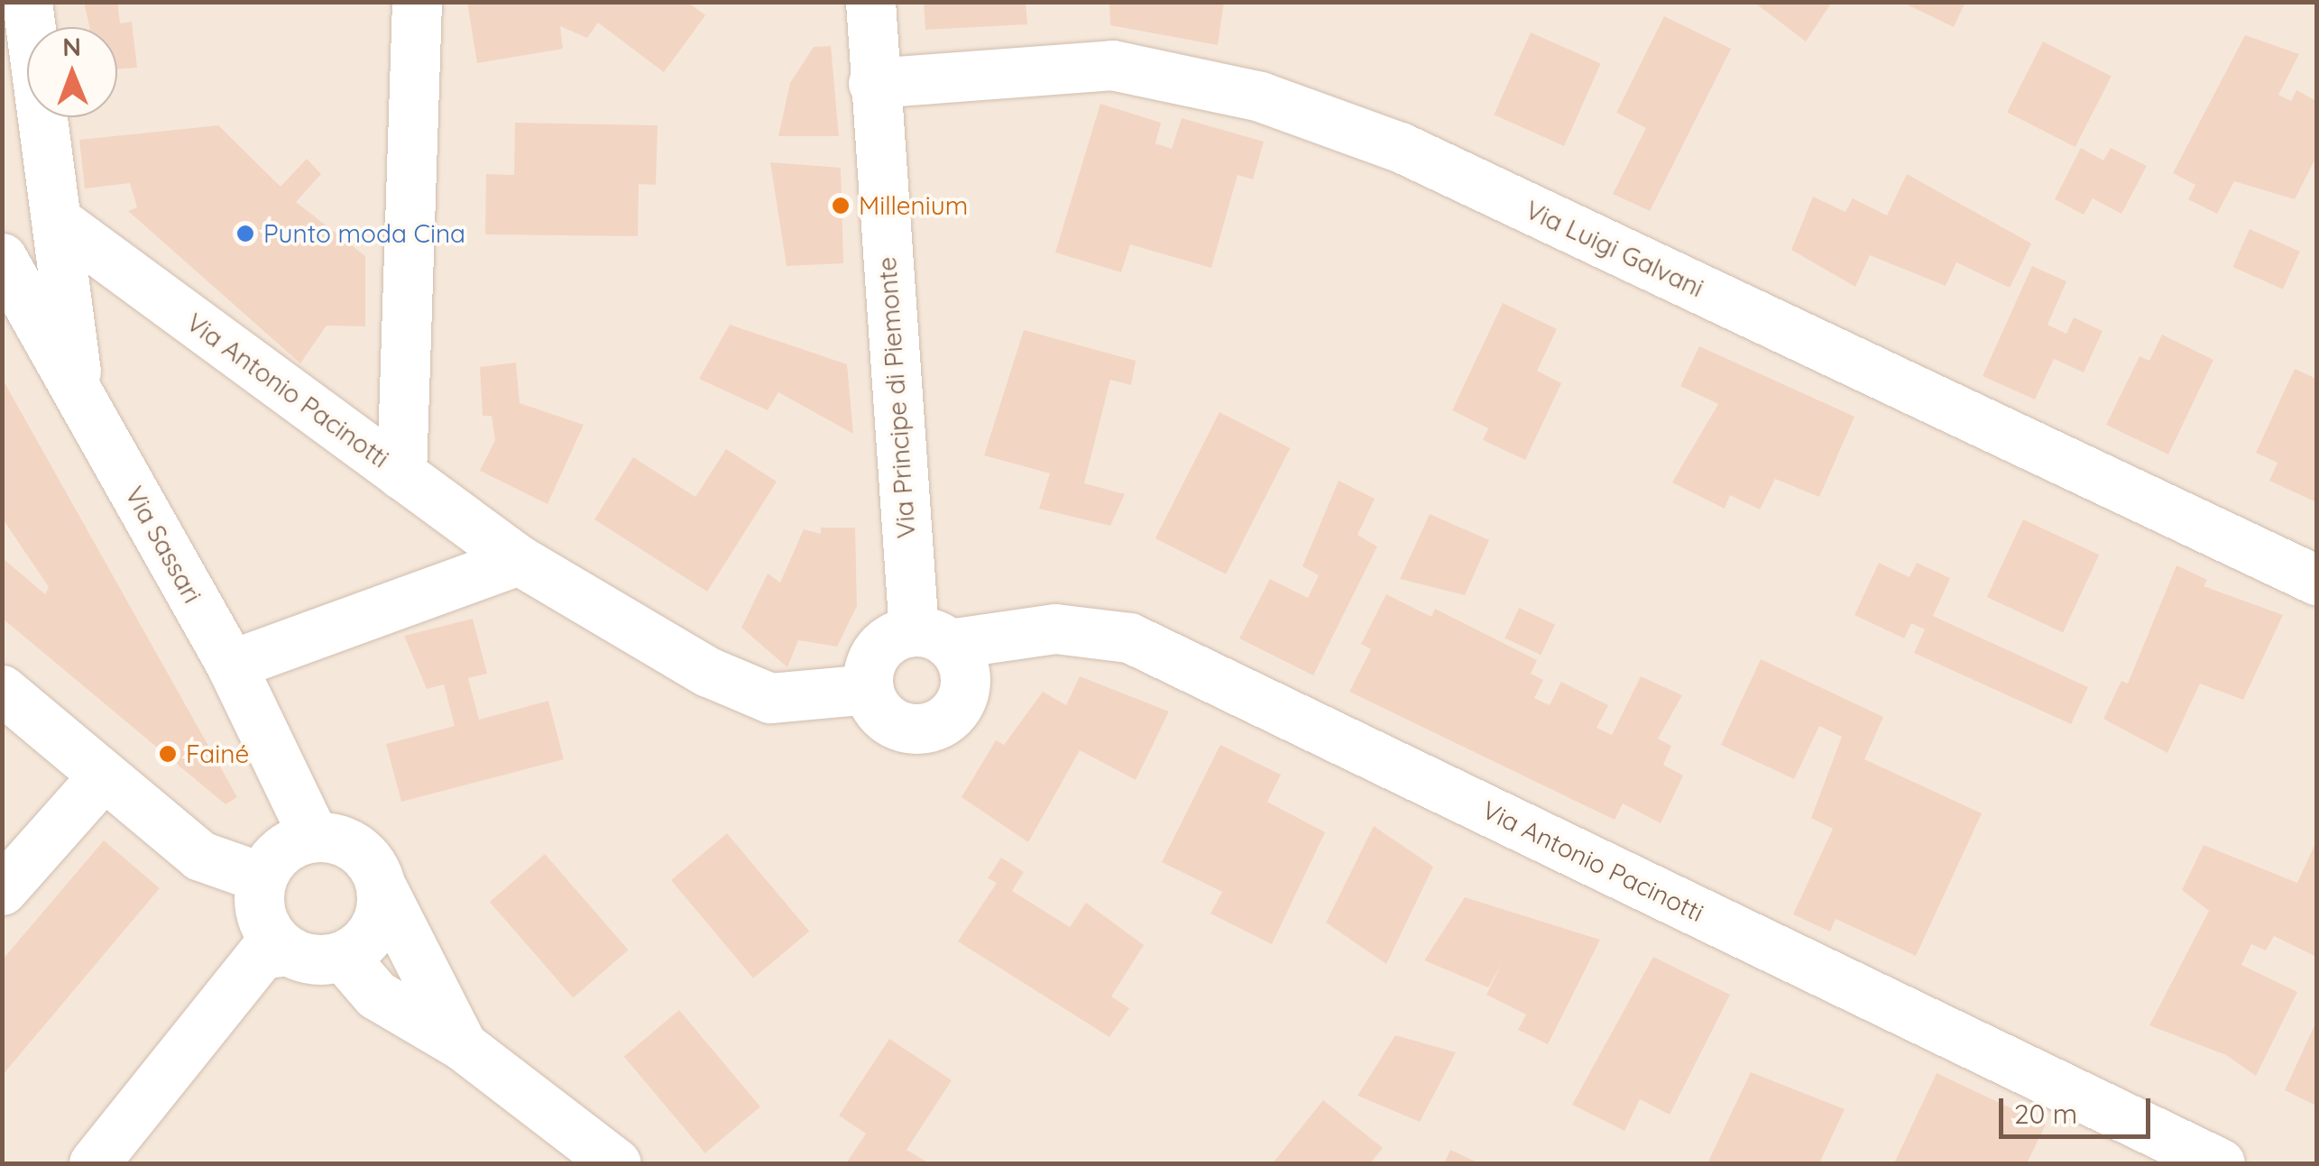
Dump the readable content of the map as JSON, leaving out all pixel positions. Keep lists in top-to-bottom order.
{
  "streets": {
    "street": [
      "Via Luigi Galvani",
      "Via Antonio Pacinotti",
      "Via Principe di Piemonte",
      "Via Sassari"
    ]
  },
  "crossings": [
    ["Via Luigi Galvani", "Via Principe di Piemonte"],
    ["Via Antonio Pacinotti", "Via Principe di Piemonte"]
  ],
  "places": ["Millenium", "Punto moda Cina", "Fainé"],
  "scale_bar": "20 m",
  "north": "top"
}
